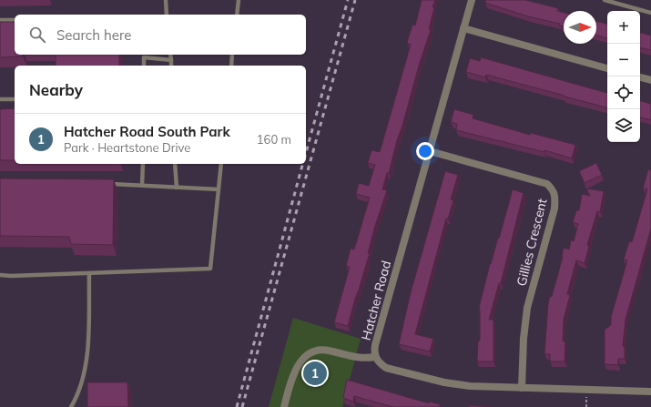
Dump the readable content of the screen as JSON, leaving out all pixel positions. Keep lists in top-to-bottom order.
{
  "streets": {
    "street": ["Gillies Crescent", "Hatcher Road"]
  },
  "crossings": [
    ["Gillies Crescent", "Hatcher Road"]
  ],
  "north": "right",
  "page": {
    "map_buttons": ["+", "−"],
    "search": "Search here",
    "heading": "Nearby",
    "list": [
      {
        "mark": "1",
        "name": "Hatcher Road South Park",
        "note": "Park · Heartstone Drive",
        "value": "160 m"
      }
    ],
    "pins": "1"
  }
}
